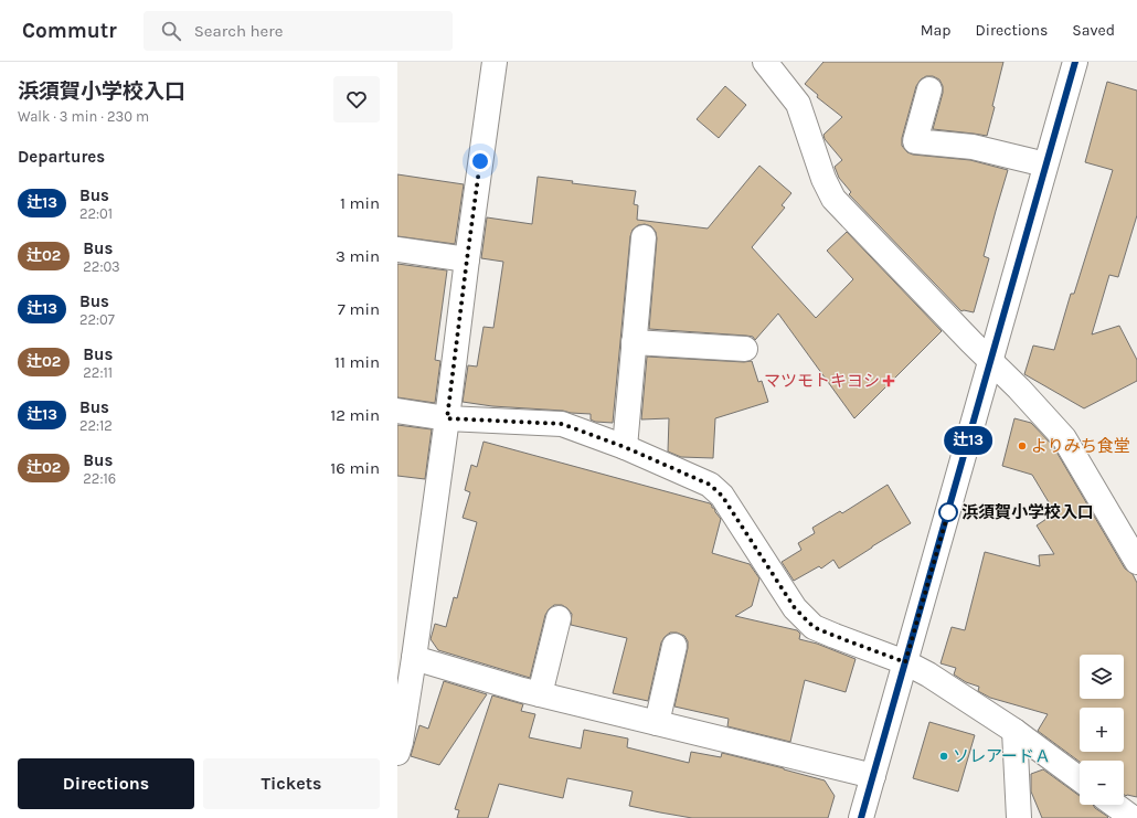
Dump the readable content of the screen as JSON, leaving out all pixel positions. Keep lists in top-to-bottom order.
{
  "places": {
    "health": ["マツモトキヨシ"],
    "other": ["よりみち食堂", "浜須賀小学校入口", "ソレアードＡ"]
  },
  "lines": ["bus line 辻13"],
  "page": {
    "header": "Commutr",
    "search": "Search here",
    "nav": ["Map", "Directions", "Saved"],
    "heading": [
      ["浜須賀小学校入口", "Walk · 3 min · 230 m"],
      "Departures"
    ],
    "on_map": "辻13",
    "list": [
      {
        "mark": "辻13",
        "name": "Bus",
        "note": "22:01",
        "value": "1 min"
      },
      {
        "mark": "辻02",
        "name": "Bus",
        "note": "22:03",
        "value": "3 min"
      },
      {
        "mark": "辻13",
        "name": "Bus",
        "note": "22:07",
        "value": "7 min"
      },
      {
        "mark": "辻02",
        "name": "Bus",
        "note": "22:11",
        "value": "11 min"
      },
      {
        "mark": "辻13",
        "name": "Bus",
        "note": "22:12",
        "value": "12 min"
      },
      {
        "mark": "辻02",
        "name": "Bus",
        "note": "22:16",
        "value": "16 min"
      }
    ],
    "map_buttons": ["+", "−"],
    "buttons": ["Directions", "Tickets"]
  }
}
